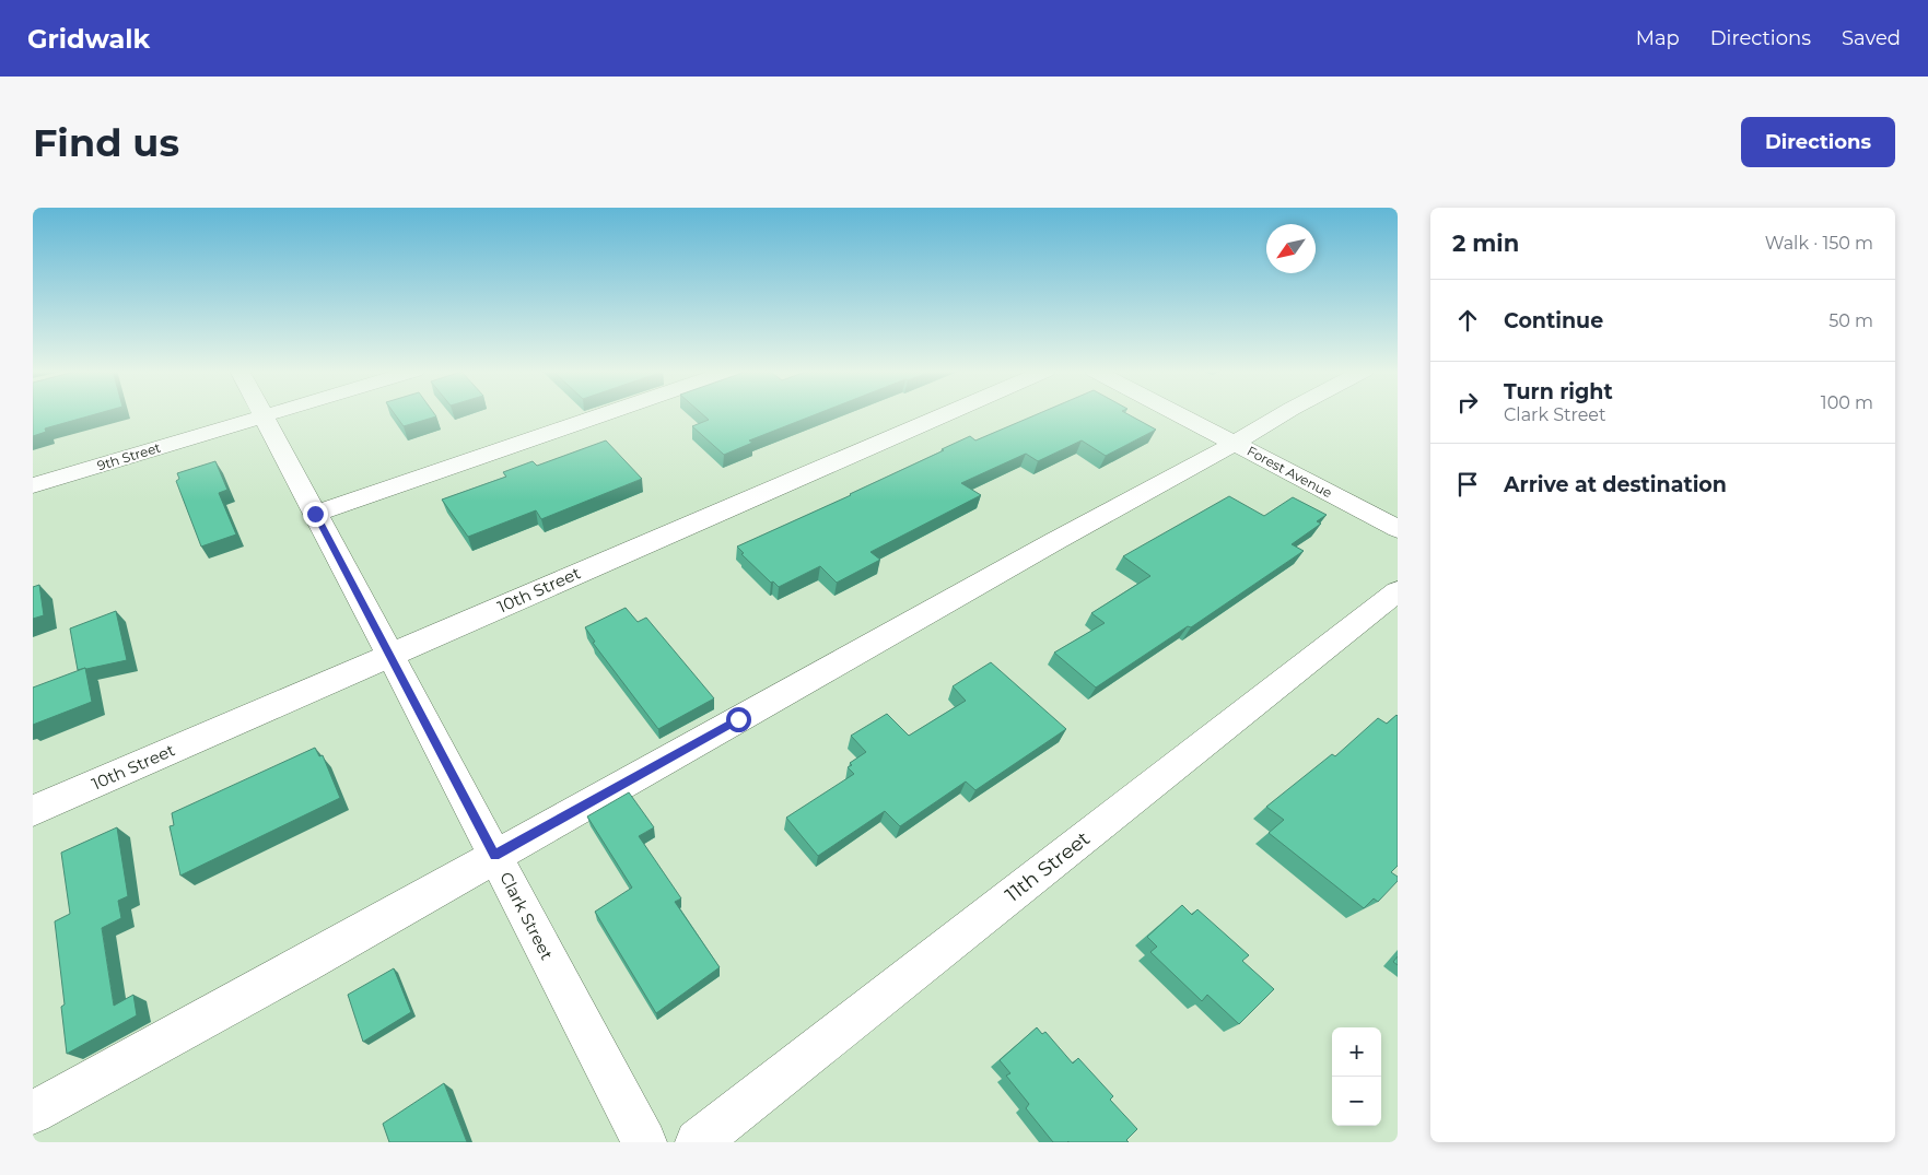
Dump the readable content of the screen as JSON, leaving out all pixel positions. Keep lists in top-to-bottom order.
{
  "streets": {
    "street": [
      "9th Street",
      "Forest Avenue",
      "10th Street",
      "11th Street",
      "Clark Street"
    ]
  },
  "crossings": [
    ["9th Street", "Clark Street"],
    ["10th Street", "Clark Street"]
  ],
  "north": "bottom left",
  "page": {
    "header": "Gridwalk",
    "nav": ["Map", "Directions", "Saved"],
    "buttons": "Directions",
    "title": "Find us",
    "heading": ["2 min", "Walk · 150 m"],
    "list": [
      ["Continue", "50 m"],
      ["Turn right", "Clark Street", "100 m"],
      "Arrive at destination"
    ],
    "map_buttons": ["+", "−"]
  }
}
